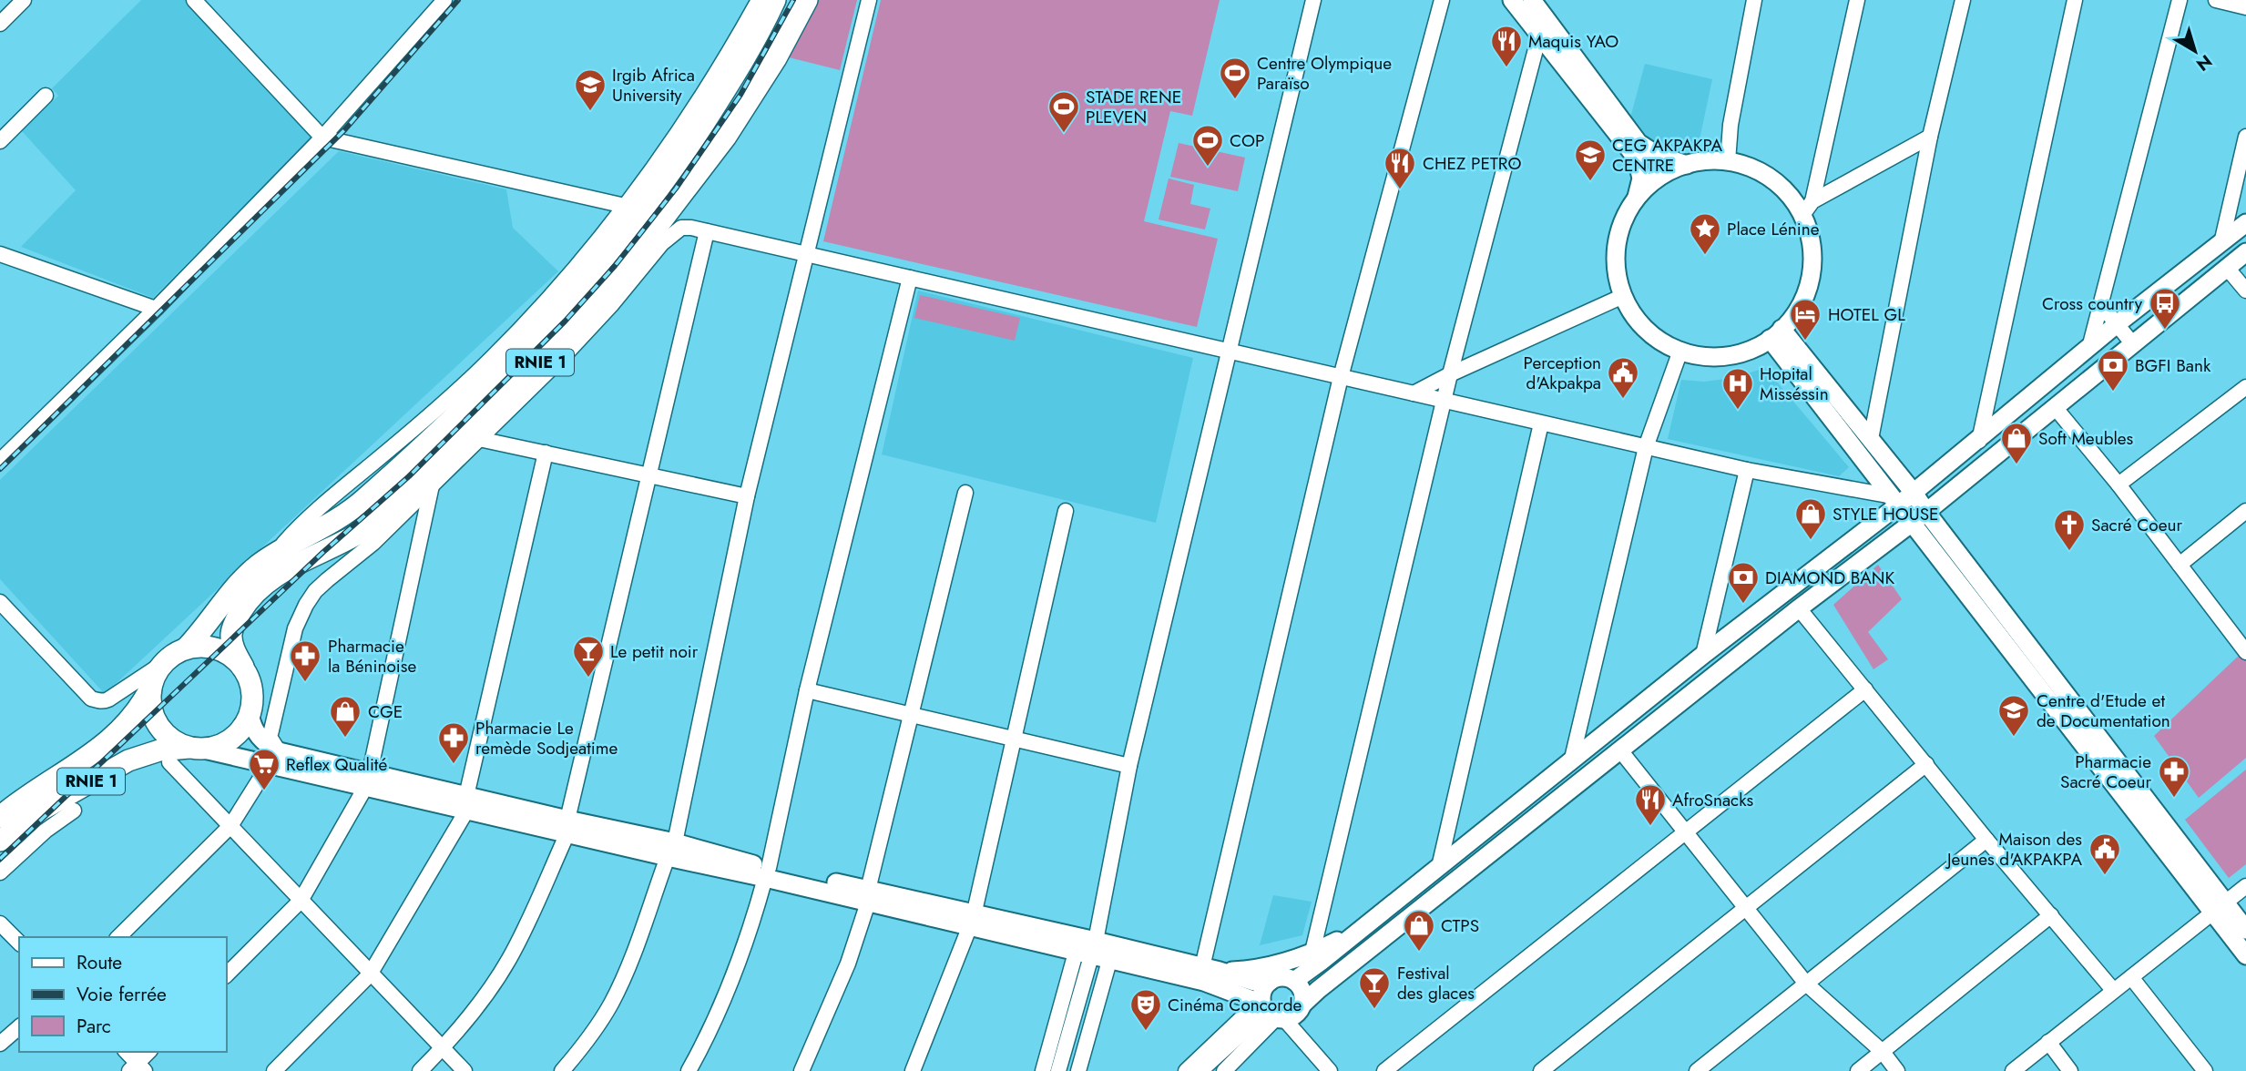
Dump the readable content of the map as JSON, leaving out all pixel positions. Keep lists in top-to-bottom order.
{
  "streets": {
    "highway": ["RNIE 1"]
  },
  "places": {
    "restaurant": ["Maquis YAO", "CHEZ PETRO", "AfroSnacks"],
    "sports": ["Centre Olympique Paraïso", "STADE RENE PLEVEN", "COP"],
    "school or university": ["Irgib Africa University", "CEG AKPAKPA CENTRE", "Centre d'Etude et de Documentation"],
    "place": ["Place Lénine"],
    "bus stop": ["Cross country"],
    "hotel": ["HOTEL GL"],
    "bank": ["BGFI Bank", "DIAMOND BANK"],
    "public building": ["Perception d'Akpakpa", "Maison des Jeunes d'AKPAKPA"],
    "hospital": ["Hopital Misséssin"],
    "shop": [
      "Soft Meubles",
      "STYLE HOUSE",
      "CGE",
      "CTPS"
    ],
    "church": ["Sacré Coeur"],
    "bar": ["Le petit noir", "Festival des glaces"],
    "pharmacy": ["Pharmacie la Béninoise", "Pharmacie Le remède Sodjeatime", "Pharmacie Sacré Coeur"],
    "supermarket": ["Reflex Qualité"],
    "theatre": ["Cinéma Concorde"]
  },
  "legend": ["Route", "Voie ferrée", "Parc"],
  "north": "bottom right"
}
